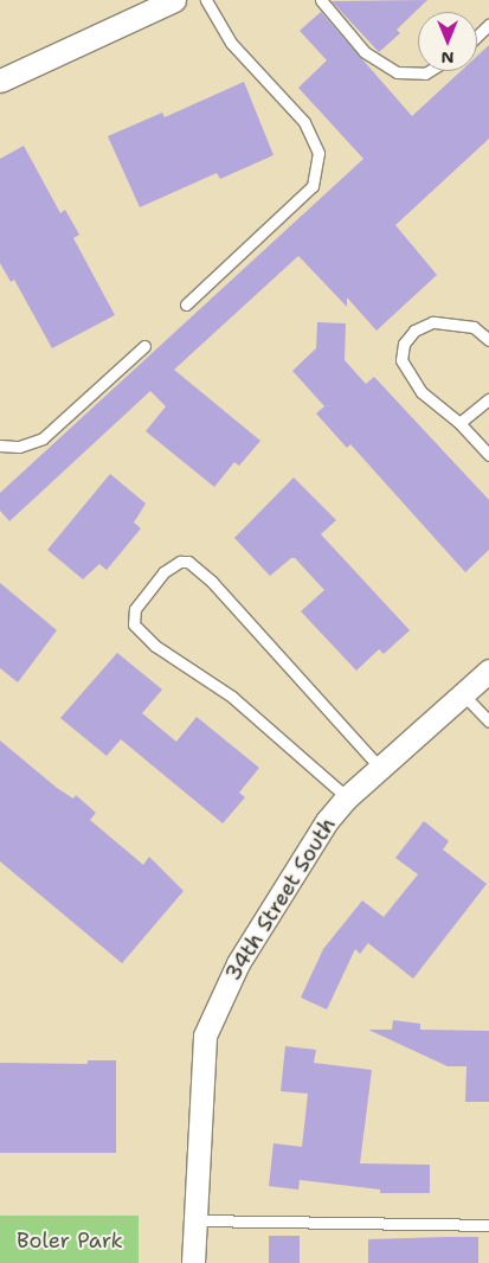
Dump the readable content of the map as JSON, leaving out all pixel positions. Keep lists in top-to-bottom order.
{
  "streets": {
    "street": ["34th Street South"]
  },
  "parks": ["Boler Park"],
  "north": "bottom"
}
